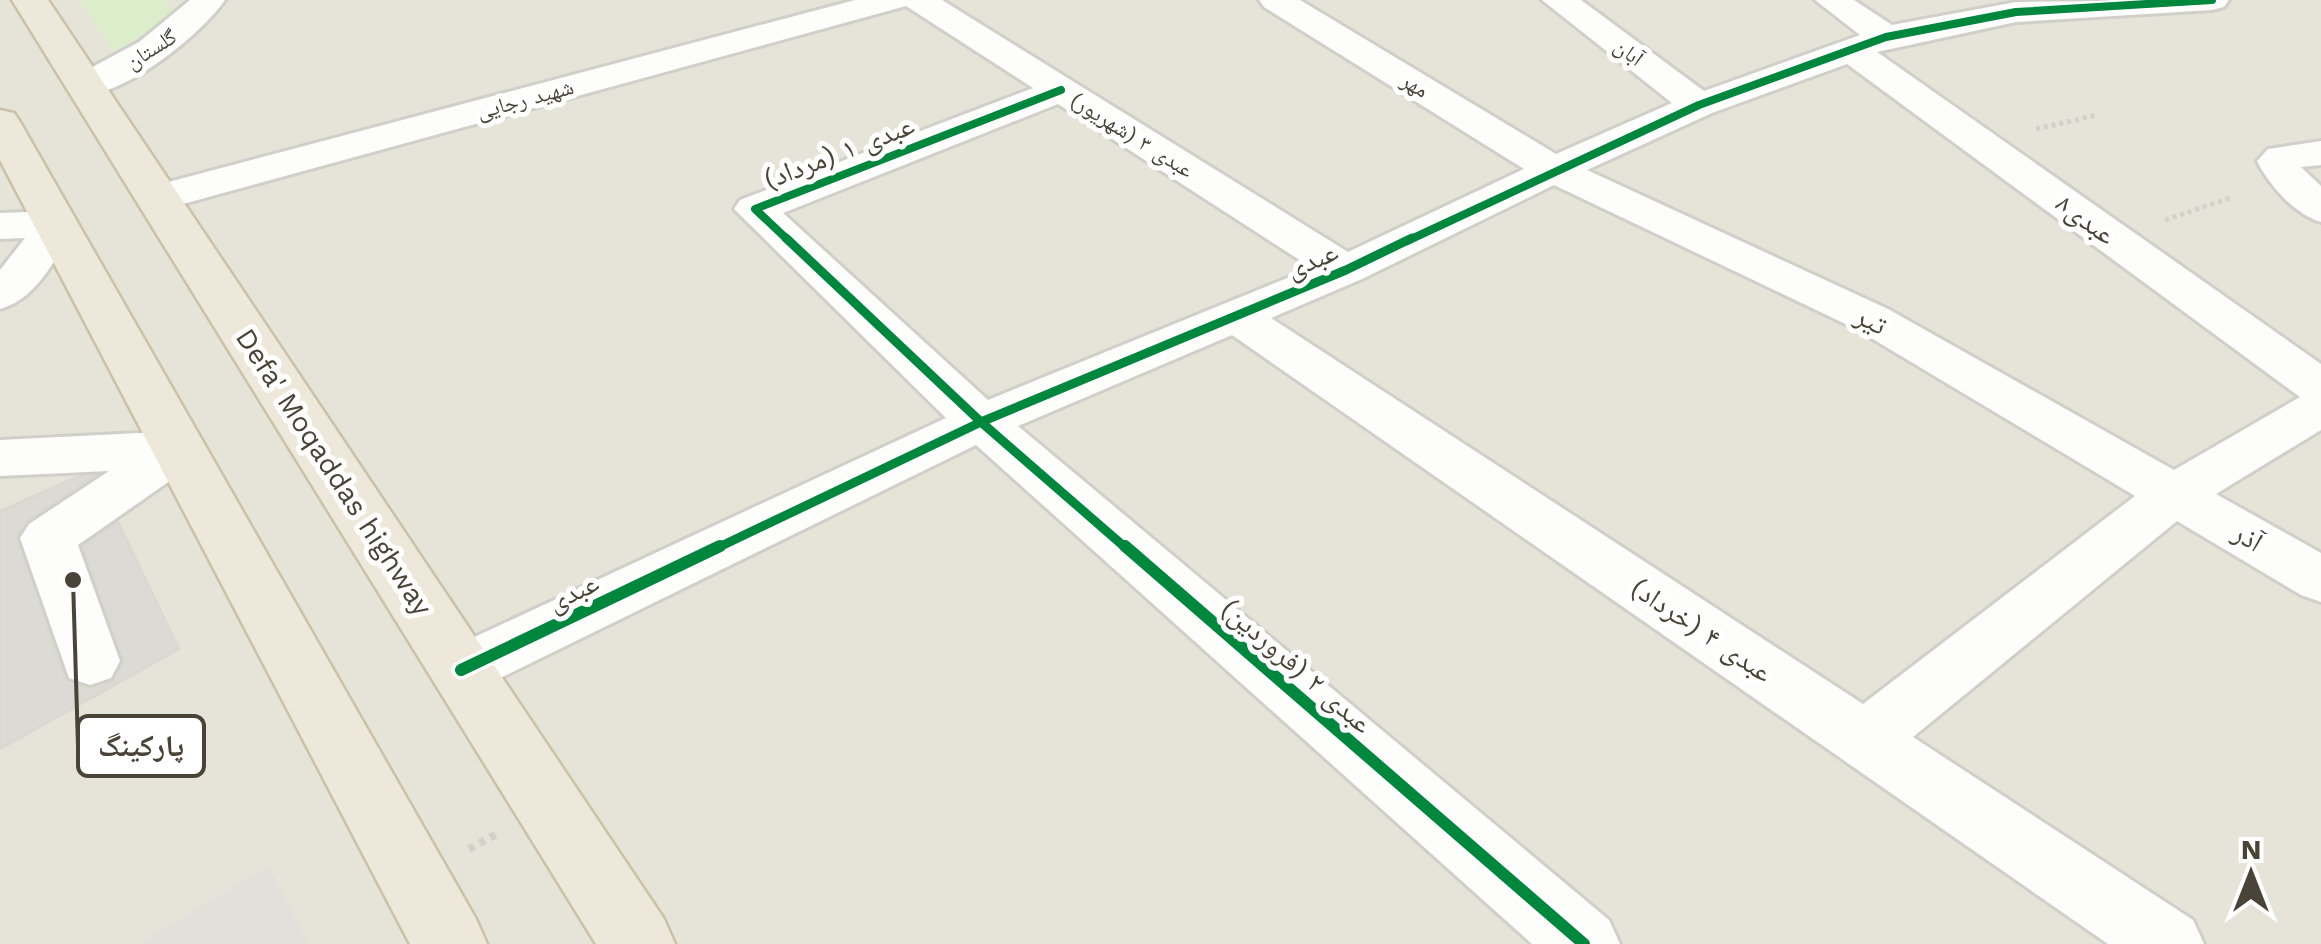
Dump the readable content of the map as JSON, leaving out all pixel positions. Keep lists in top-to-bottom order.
{
  "streets": {
    "highway": ["Defa' Moqaddas highway"],
    "street": [
      "گلستان",
      "آبان",
      "مهر",
      "شهید رجایی",
      "عبدی ۳ (شهریور)",
      "عبدی ۱ (مرداد)",
      "عبدی۸",
      "عبدی",
      "تیر",
      "آذر",
      "عبدی ۴ (خرداد)",
      "عبدی ۲ (فروردین)"
    ]
  },
  "crossings": [
    ["گلستان", "Defa' Moqaddas highway"],
    ["آبان", "عبدی"],
    ["مهر", "عبدی"],
    ["مهر", "تیر"],
    ["شهید رجایی", "Defa' Moqaddas highway"],
    ["عبدی ۳ (شهریور)", "عبدی ۱ (مرداد)"],
    ["عبدی ۳ (شهریور)", "عبدی"],
    ["عبدی ۱ (مرداد)", "عبدی"],
    ["عبدی ۱ (مرداد)", "عبدی ۲ (فروردین)"],
    ["عبدی۸", "عبدی"],
    ["عبدی", "تیر"],
    ["عبدی", "Defa' Moqaddas highway"],
    ["عبدی", "عبدی ۴ (خرداد)"],
    ["عبدی", "عبدی ۲ (فروردین)"],
    ["تیر", "آذر"]
  ],
  "places": ["پارکینگ"],
  "north": "top"
}
